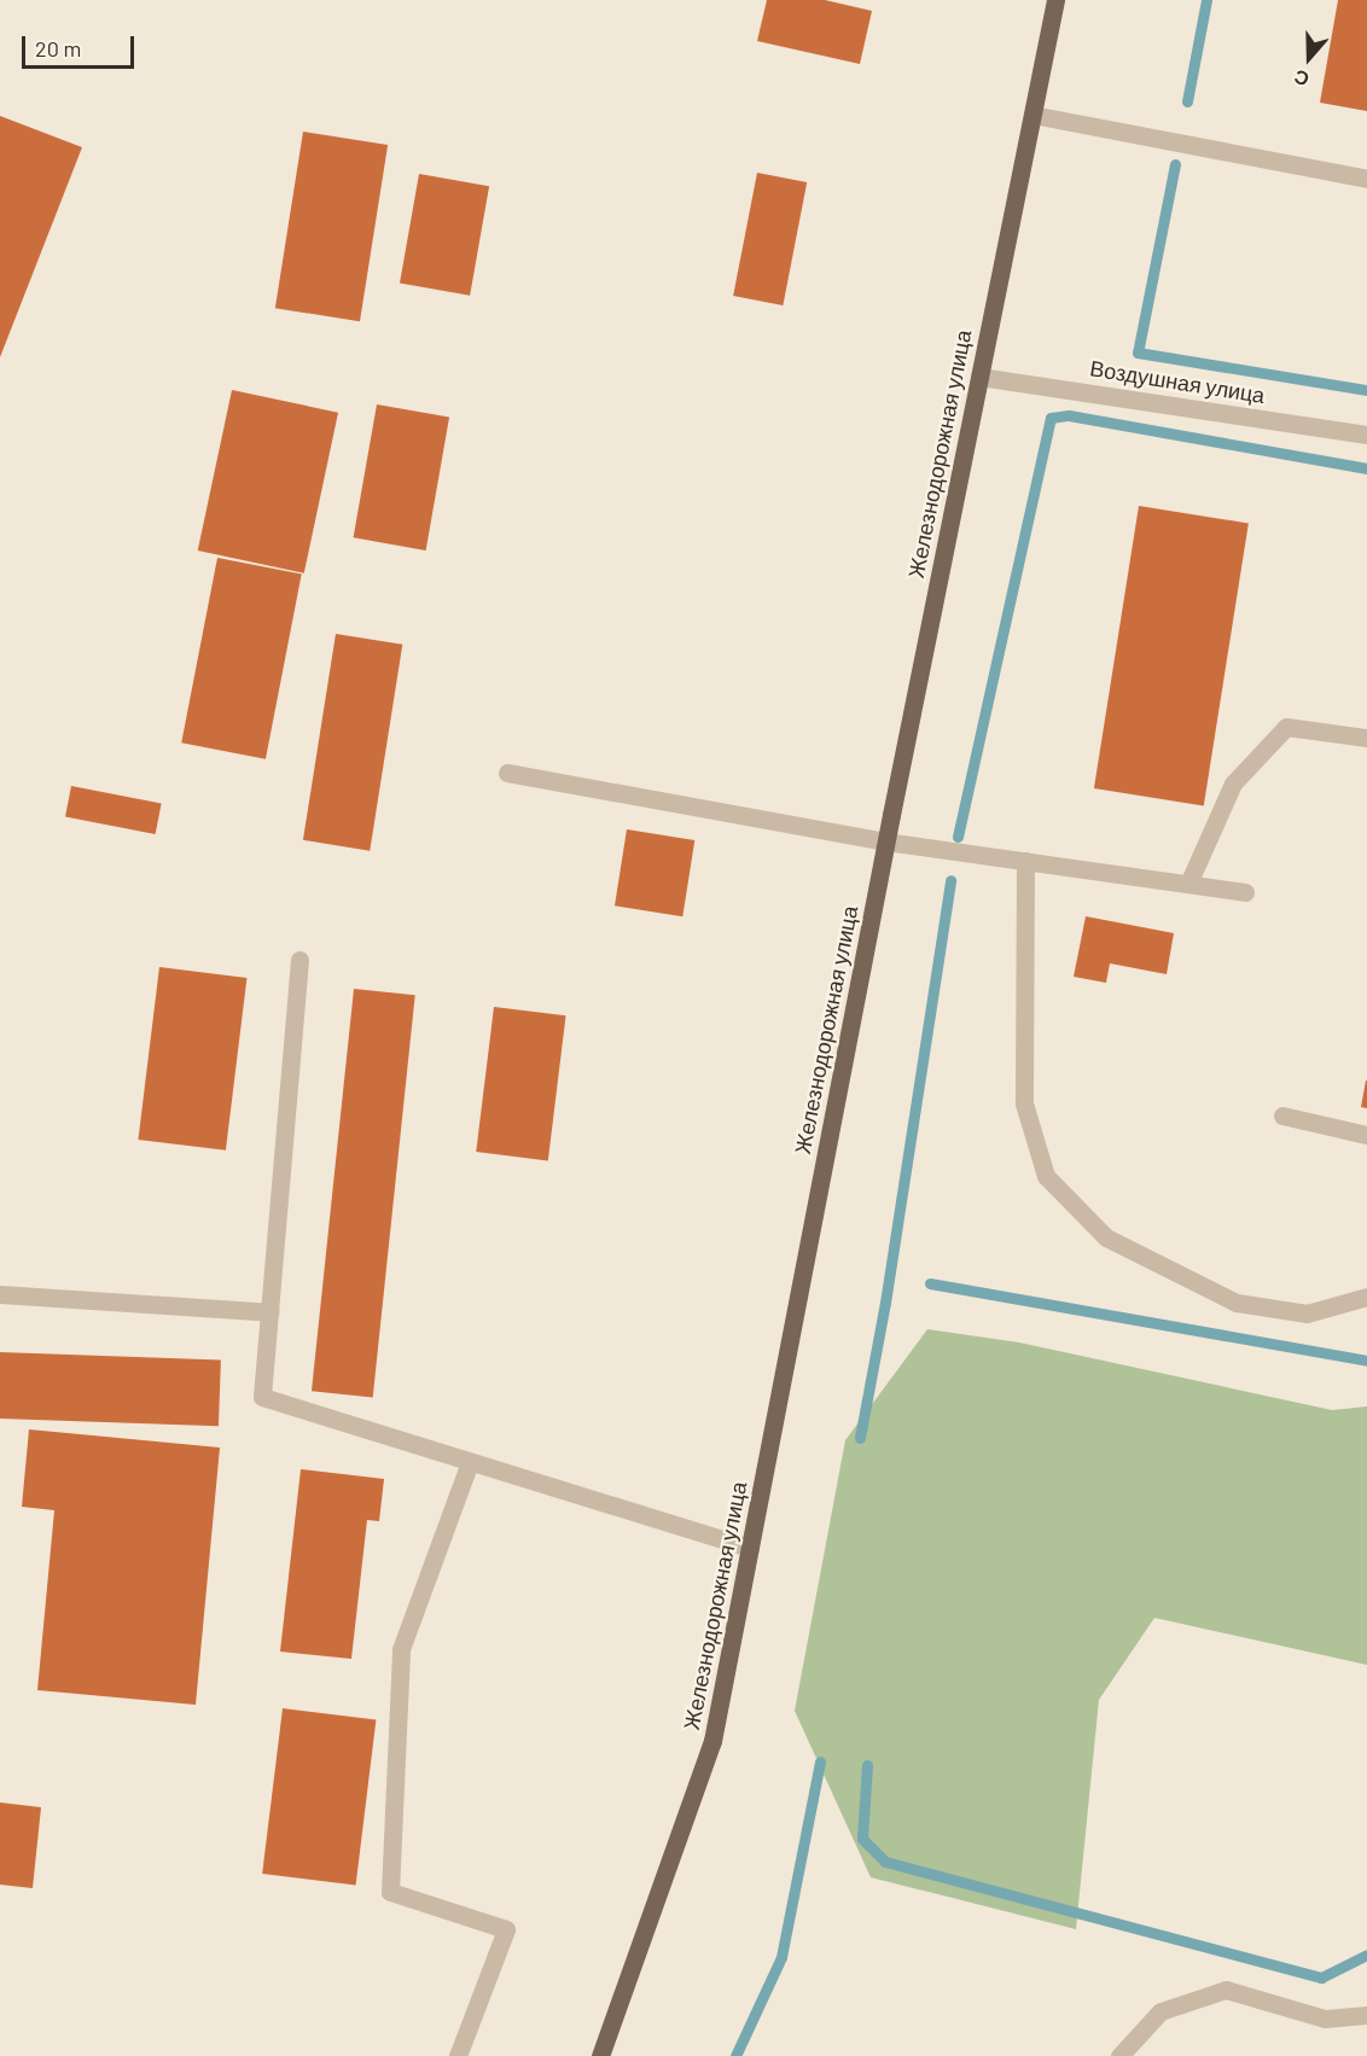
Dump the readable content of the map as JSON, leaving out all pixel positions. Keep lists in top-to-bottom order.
{
  "streets": {
    "main road": ["Железнодорожная улица"],
    "street": ["Воздушная улица"]
  },
  "crossings": [
    ["Воздушная улица", "Железнодорожная улица"]
  ],
  "scale_bar": "20 m",
  "north": "bottom"
}
